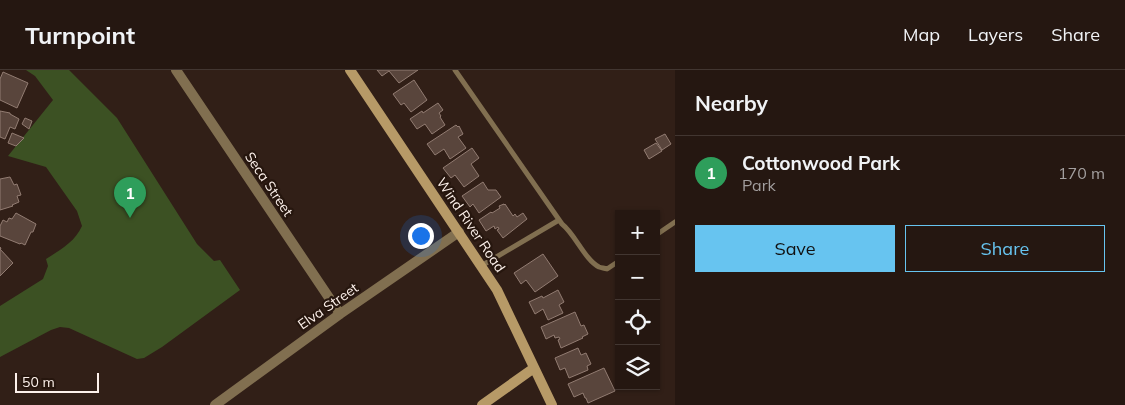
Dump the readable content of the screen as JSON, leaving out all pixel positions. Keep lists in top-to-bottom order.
{
  "streets": {
    "street": ["Seca Street", "Wind River Road", "Elva Street"]
  },
  "crossings": [
    ["Seca Street", "Elva Street"],
    ["Wind River Road", "Elva Street"]
  ],
  "scale_bar": "50 m",
  "page": {
    "header": "Turnpoint",
    "nav": ["Map", "Layers", "Share"],
    "heading": "Nearby",
    "list": [
      {
        "mark": "1",
        "name": "Cottonwood Park",
        "note": "Park",
        "value": "170 m"
      }
    ],
    "pins": "1",
    "map_buttons": ["+", "−"],
    "buttons": ["Save", "Share"],
    "scale": "50 m"
  }
}
